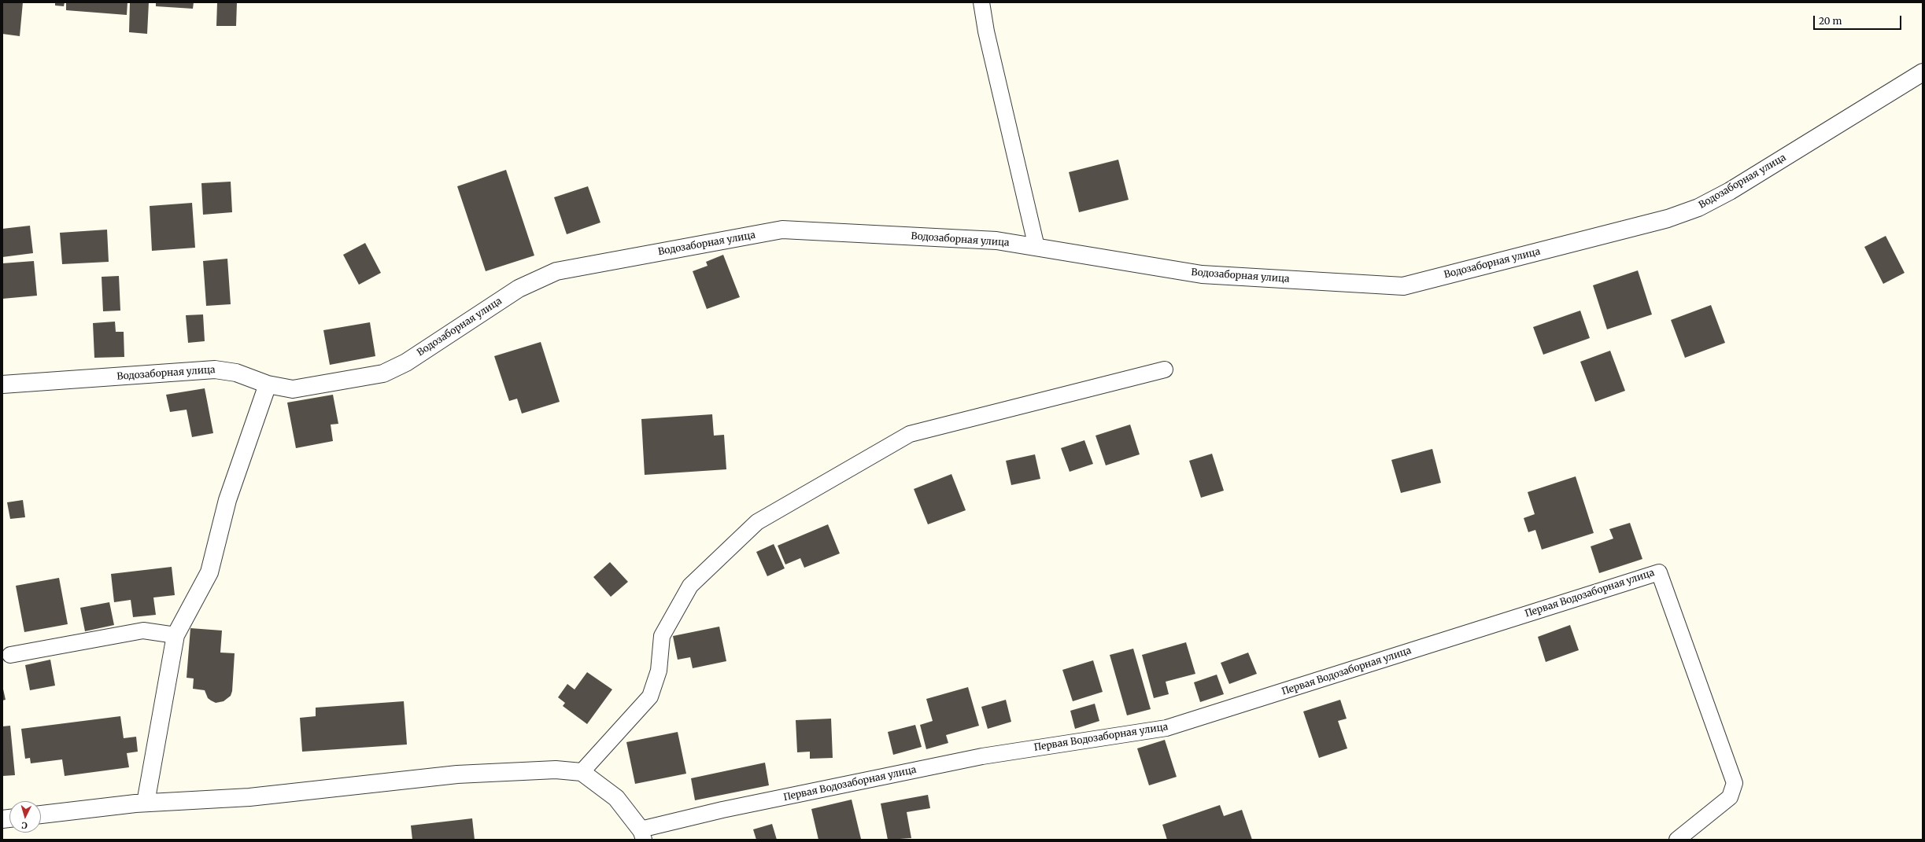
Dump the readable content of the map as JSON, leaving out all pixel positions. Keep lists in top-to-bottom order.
{
  "streets": {
    "street": ["Водозаборная улица"],
    "lane": ["Первая Водозаборная улица"]
  },
  "scale_bar": "20 m",
  "north": "bottom"
}
